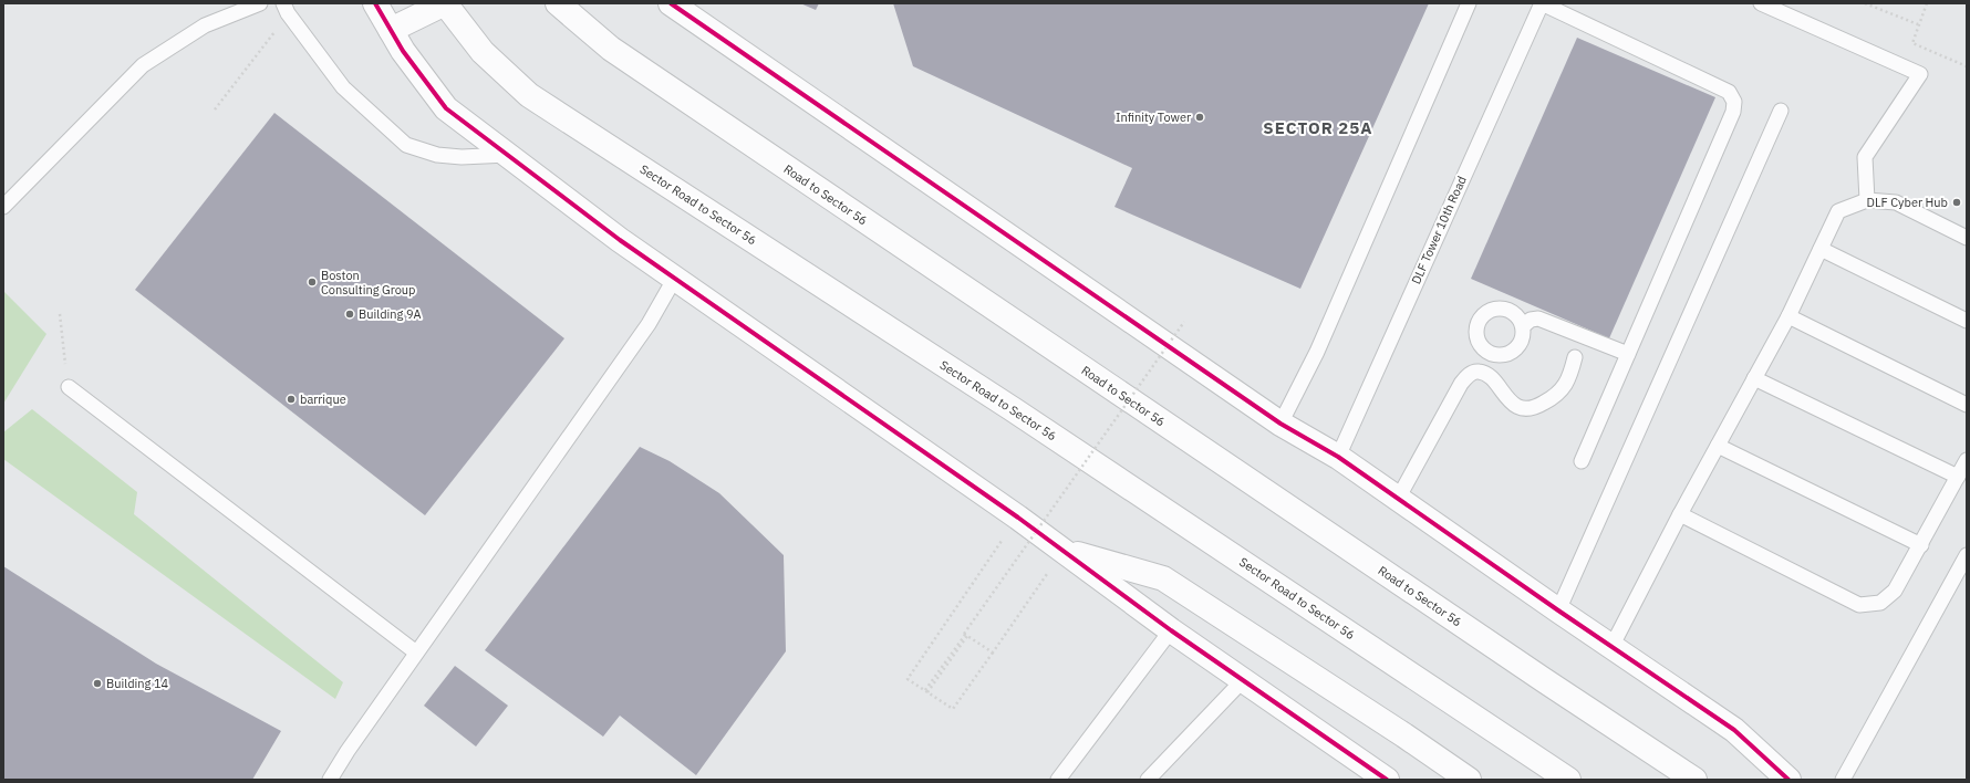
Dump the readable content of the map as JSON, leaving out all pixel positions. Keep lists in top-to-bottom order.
{
  "streets": {
    "street": ["Road to Sector 56", "Sector Road to Sector 56"],
    "lane": ["DLF Tower 10th Road"]
  },
  "districts": ["SECTOR 25A"],
  "places": [
    "Infinity Tower",
    "DLF Cyber Hub",
    "Boston Consulting Group",
    "Building 9A",
    "barrique",
    "Building 14"
  ]
}
